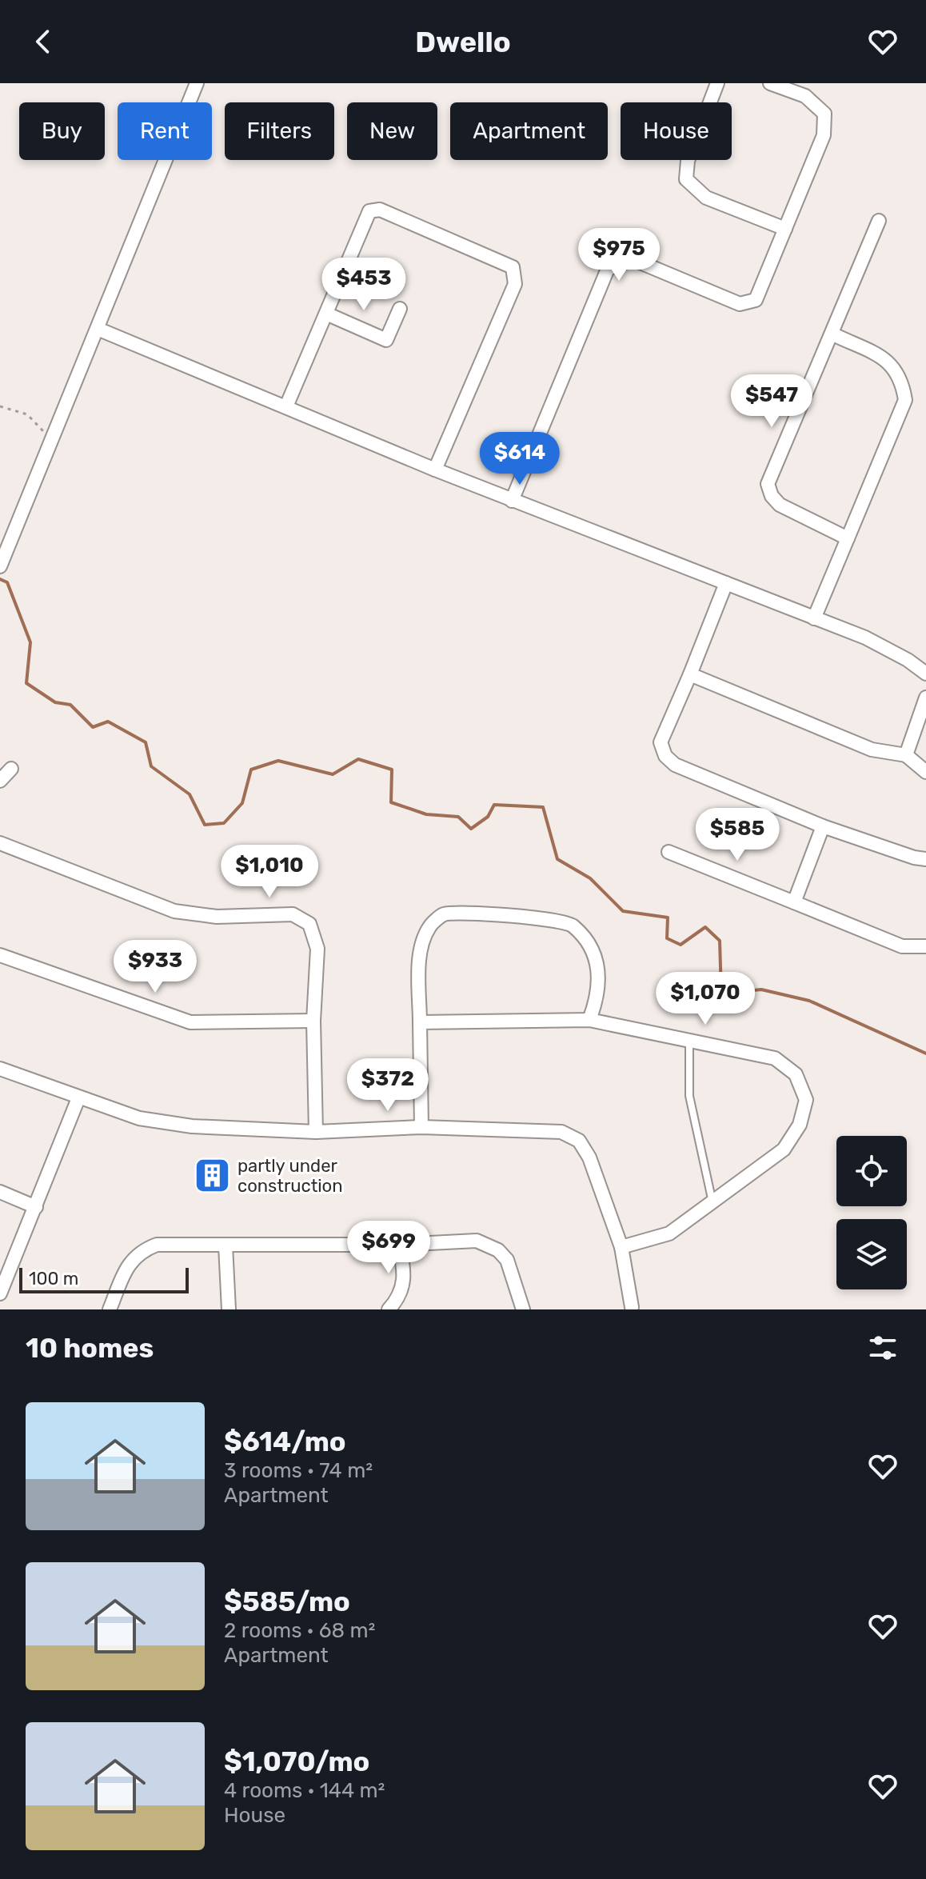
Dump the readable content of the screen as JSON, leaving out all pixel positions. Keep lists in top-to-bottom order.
{
  "places": {
    "building": ["partly under construction"]
  },
  "scale_bar": "100 m",
  "page": {
    "header": "Dwello",
    "chip": [
      "Buy",
      "Rent",
      "Filters",
      "New",
      "Apartment",
      "House"
    ],
    "price": [
      "$975",
      "$453",
      "$547",
      "$614",
      "$585",
      "$1,010",
      "$933",
      "$1,070",
      "$372",
      "$699"
    ],
    "scale": "100 m",
    "heading": "10 homes",
    "list": [
      {
        "name": "$614/mo",
        "note": "3 rooms · 74 m² · Apartment"
      },
      {
        "name": "$585/mo",
        "note": "2 rooms · 68 m² · Apartment"
      },
      {
        "name": "$1,070/mo",
        "note": "4 rooms · 144 m² · House"
      }
    ]
  }
}
